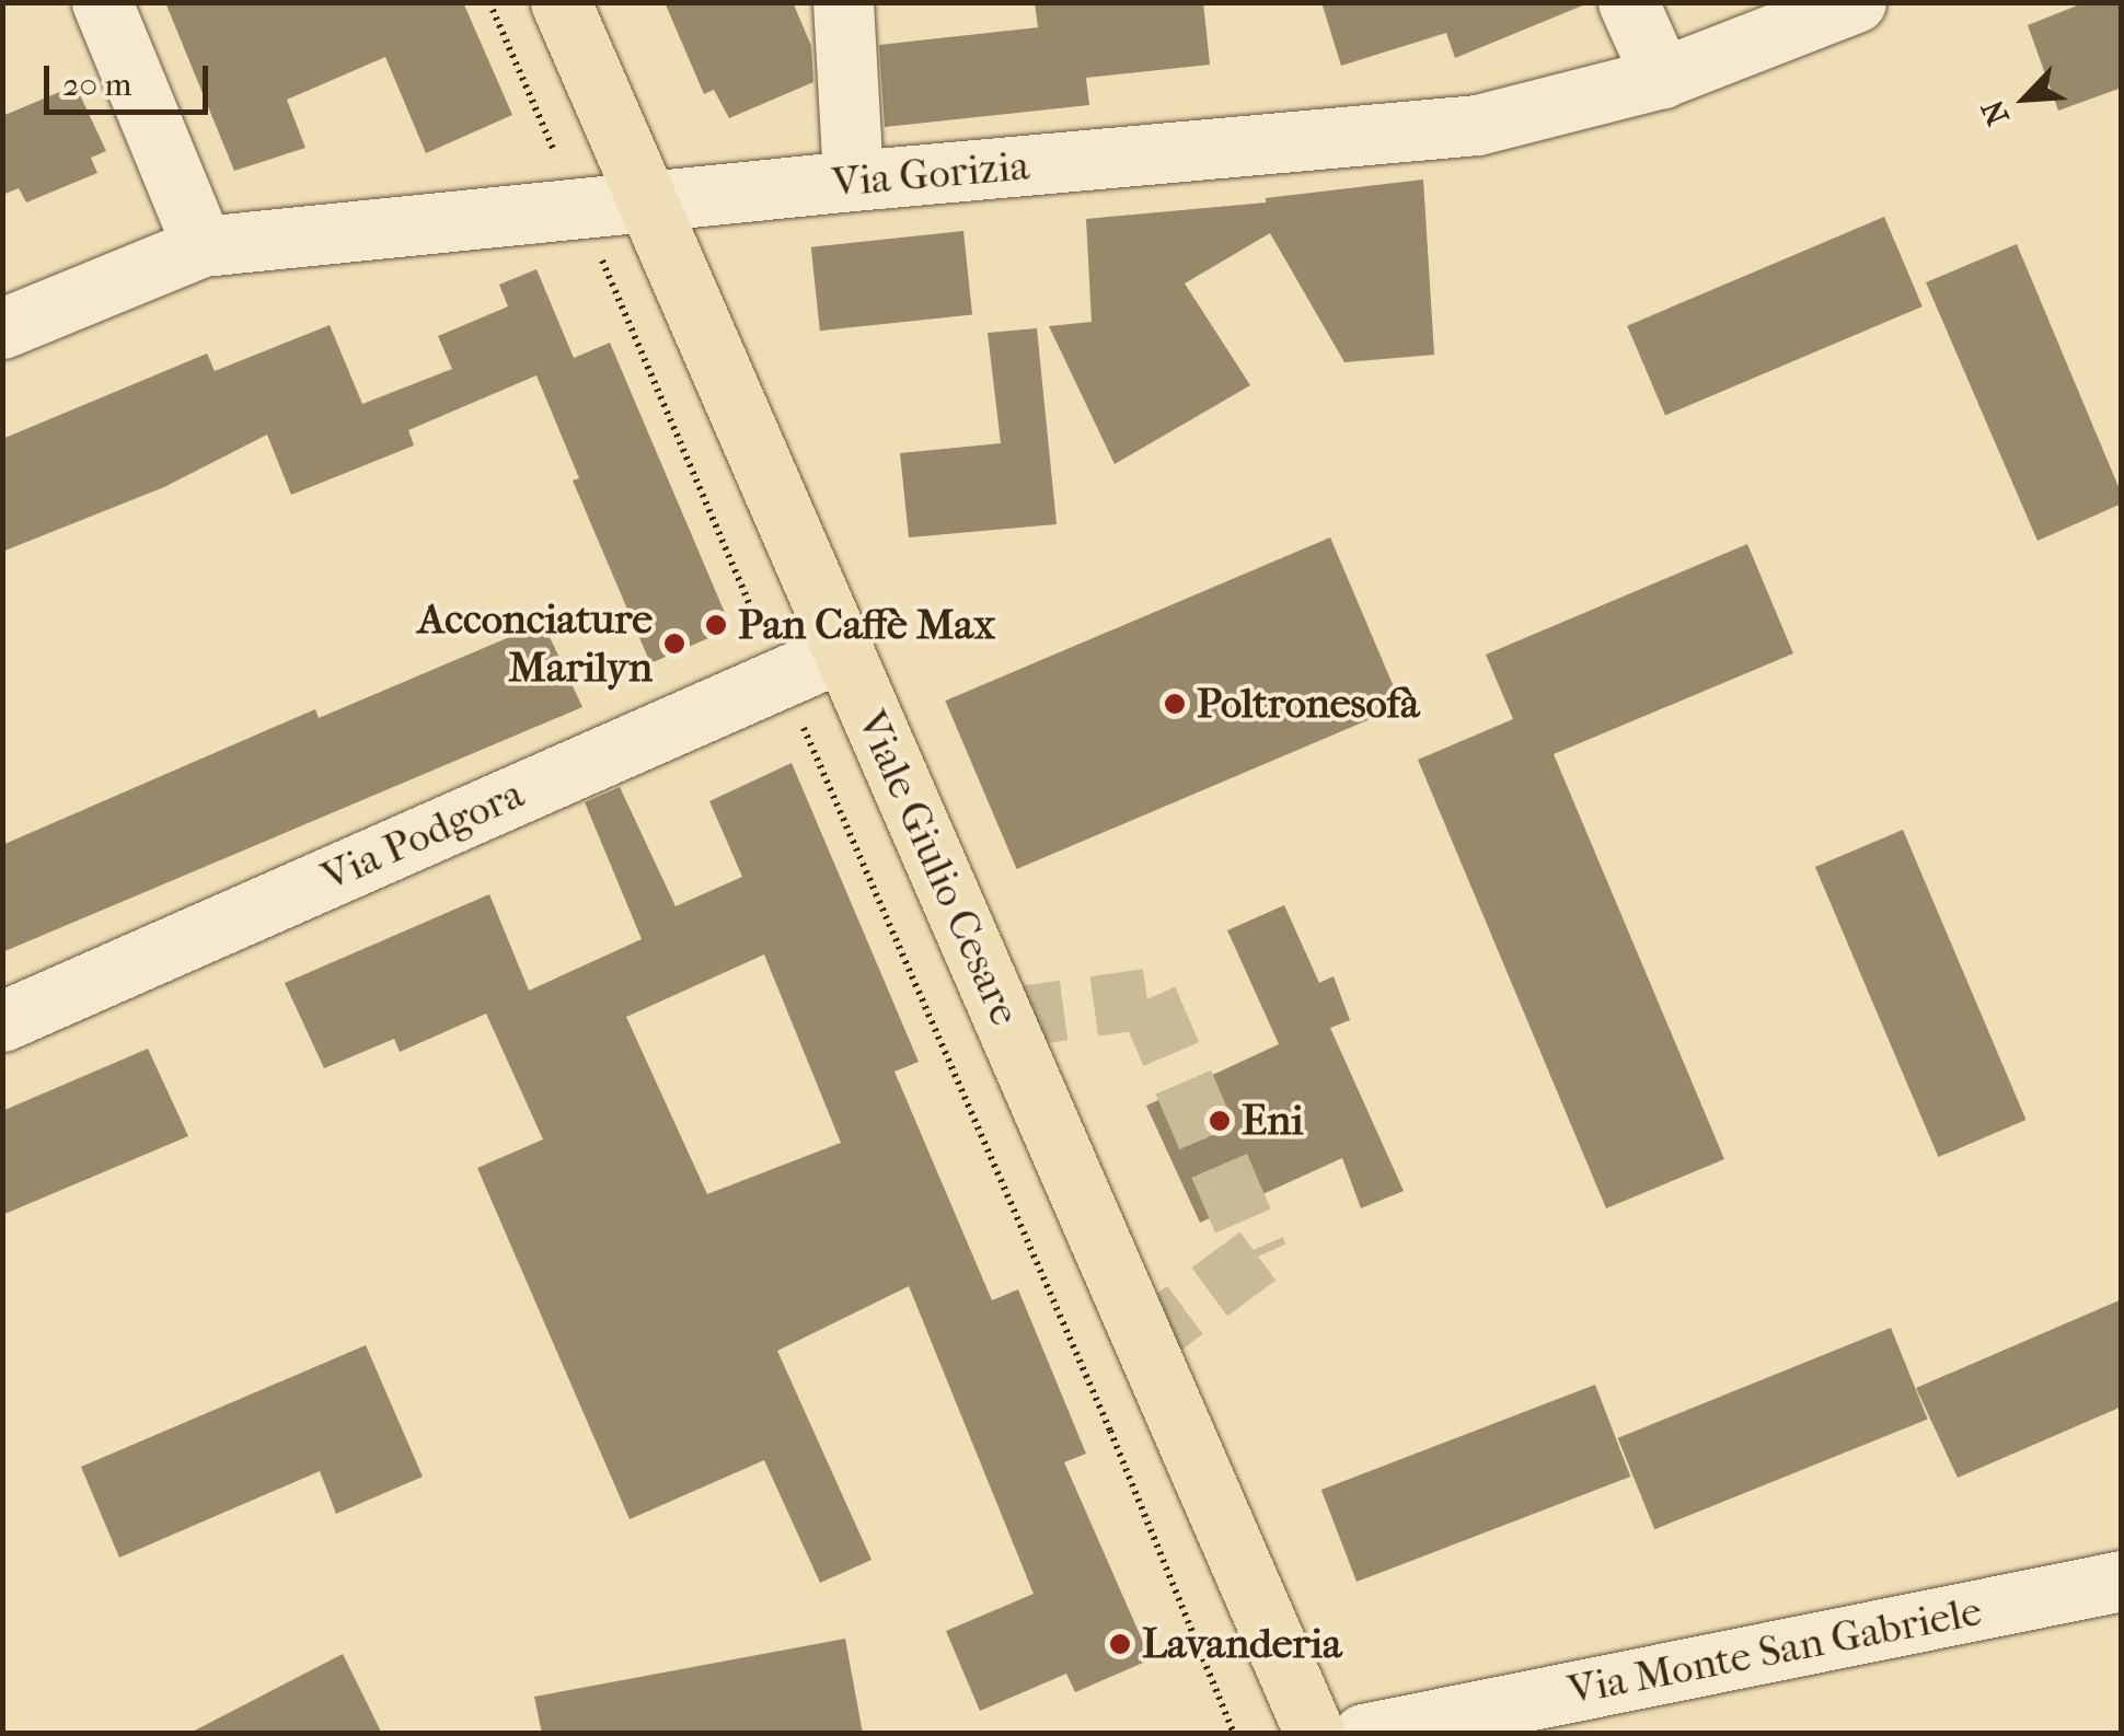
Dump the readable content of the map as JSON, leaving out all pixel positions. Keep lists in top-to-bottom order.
{
  "streets": {
    "main road": ["Viale Giulio Cesare"],
    "street": ["Via Gorizia", "Via Podgora", "Via Monte San Gabriele"]
  },
  "crossings": [
    ["Via Gorizia", "Viale Giulio Cesare"],
    ["Via Podgora", "Viale Giulio Cesare"]
  ],
  "places": [
    "Pan Caffè Max",
    "Acconciature Marilyn",
    "Poltronesofà",
    "Eni",
    "Lavanderia"
  ],
  "scale_bar": "20 m",
  "north": "bottom left"
}
